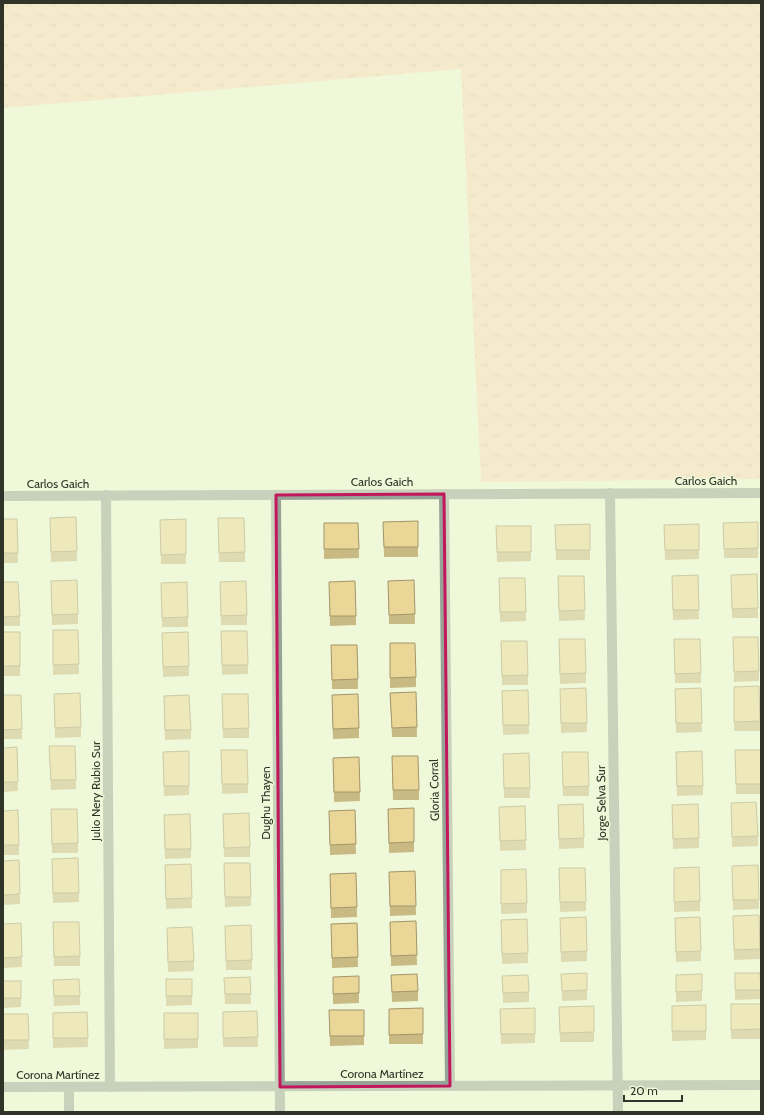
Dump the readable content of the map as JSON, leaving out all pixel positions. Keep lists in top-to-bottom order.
{
  "streets": {
    "street": [
      "Carlos Gaich",
      "Gloria Corral",
      "Julio Nery Rubio Sur",
      "Dughu Thayen",
      "Jorge Selva Sur",
      "Corona Martínez"
    ]
  },
  "crossings": [
    ["Carlos Gaich", "Gloria Corral"],
    ["Carlos Gaich", "Julio Nery Rubio Sur"],
    ["Carlos Gaich", "Dughu Thayen"],
    ["Carlos Gaich", "Jorge Selva Sur"],
    ["Gloria Corral", "Corona Martínez"],
    ["Julio Nery Rubio Sur", "Corona Martínez"],
    ["Dughu Thayen", "Corona Martínez"],
    ["Jorge Selva Sur", "Corona Martínez"]
  ],
  "scale_bar": "20 m"
}
